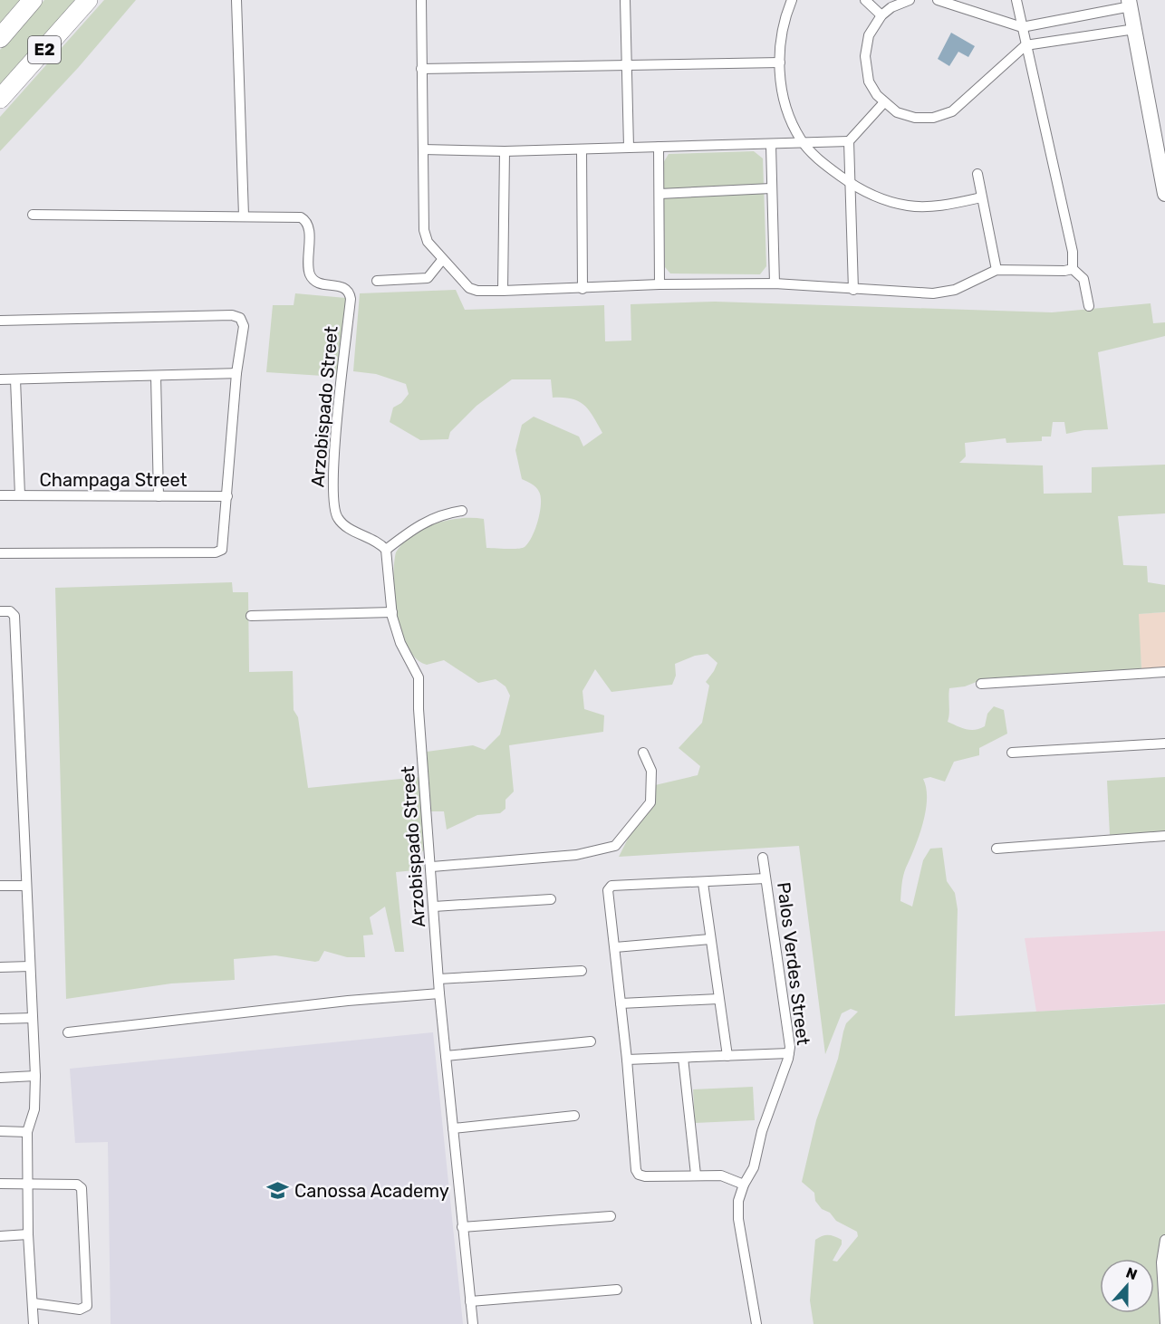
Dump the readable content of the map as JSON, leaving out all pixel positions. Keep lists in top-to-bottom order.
{
  "streets": {
    "highway": ["E2"],
    "street": ["Arzobispado Street", "Champaga Street", "Palos Verdes Street"]
  },
  "places": {
    "school or university": ["Canossa Academy"]
  },
  "north": "top"
}
